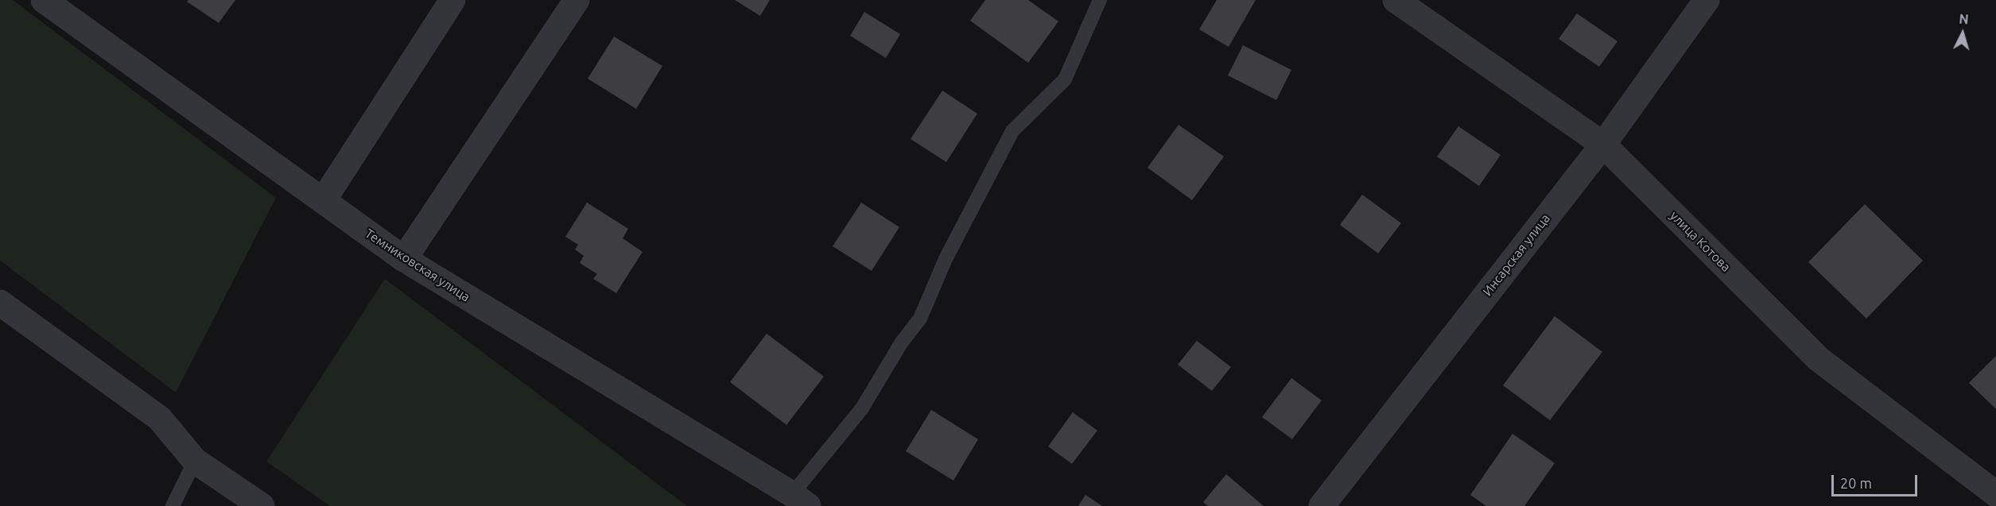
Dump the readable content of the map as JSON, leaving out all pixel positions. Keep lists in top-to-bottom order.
{
  "streets": {
    "street": ["улица Котова", "Инсарская улица", "Темниковская улица"]
  },
  "crossings": [
    ["улица Котова", "Инсарская улица"]
  ],
  "scale_bar": "20 m",
  "north": "top"
}
